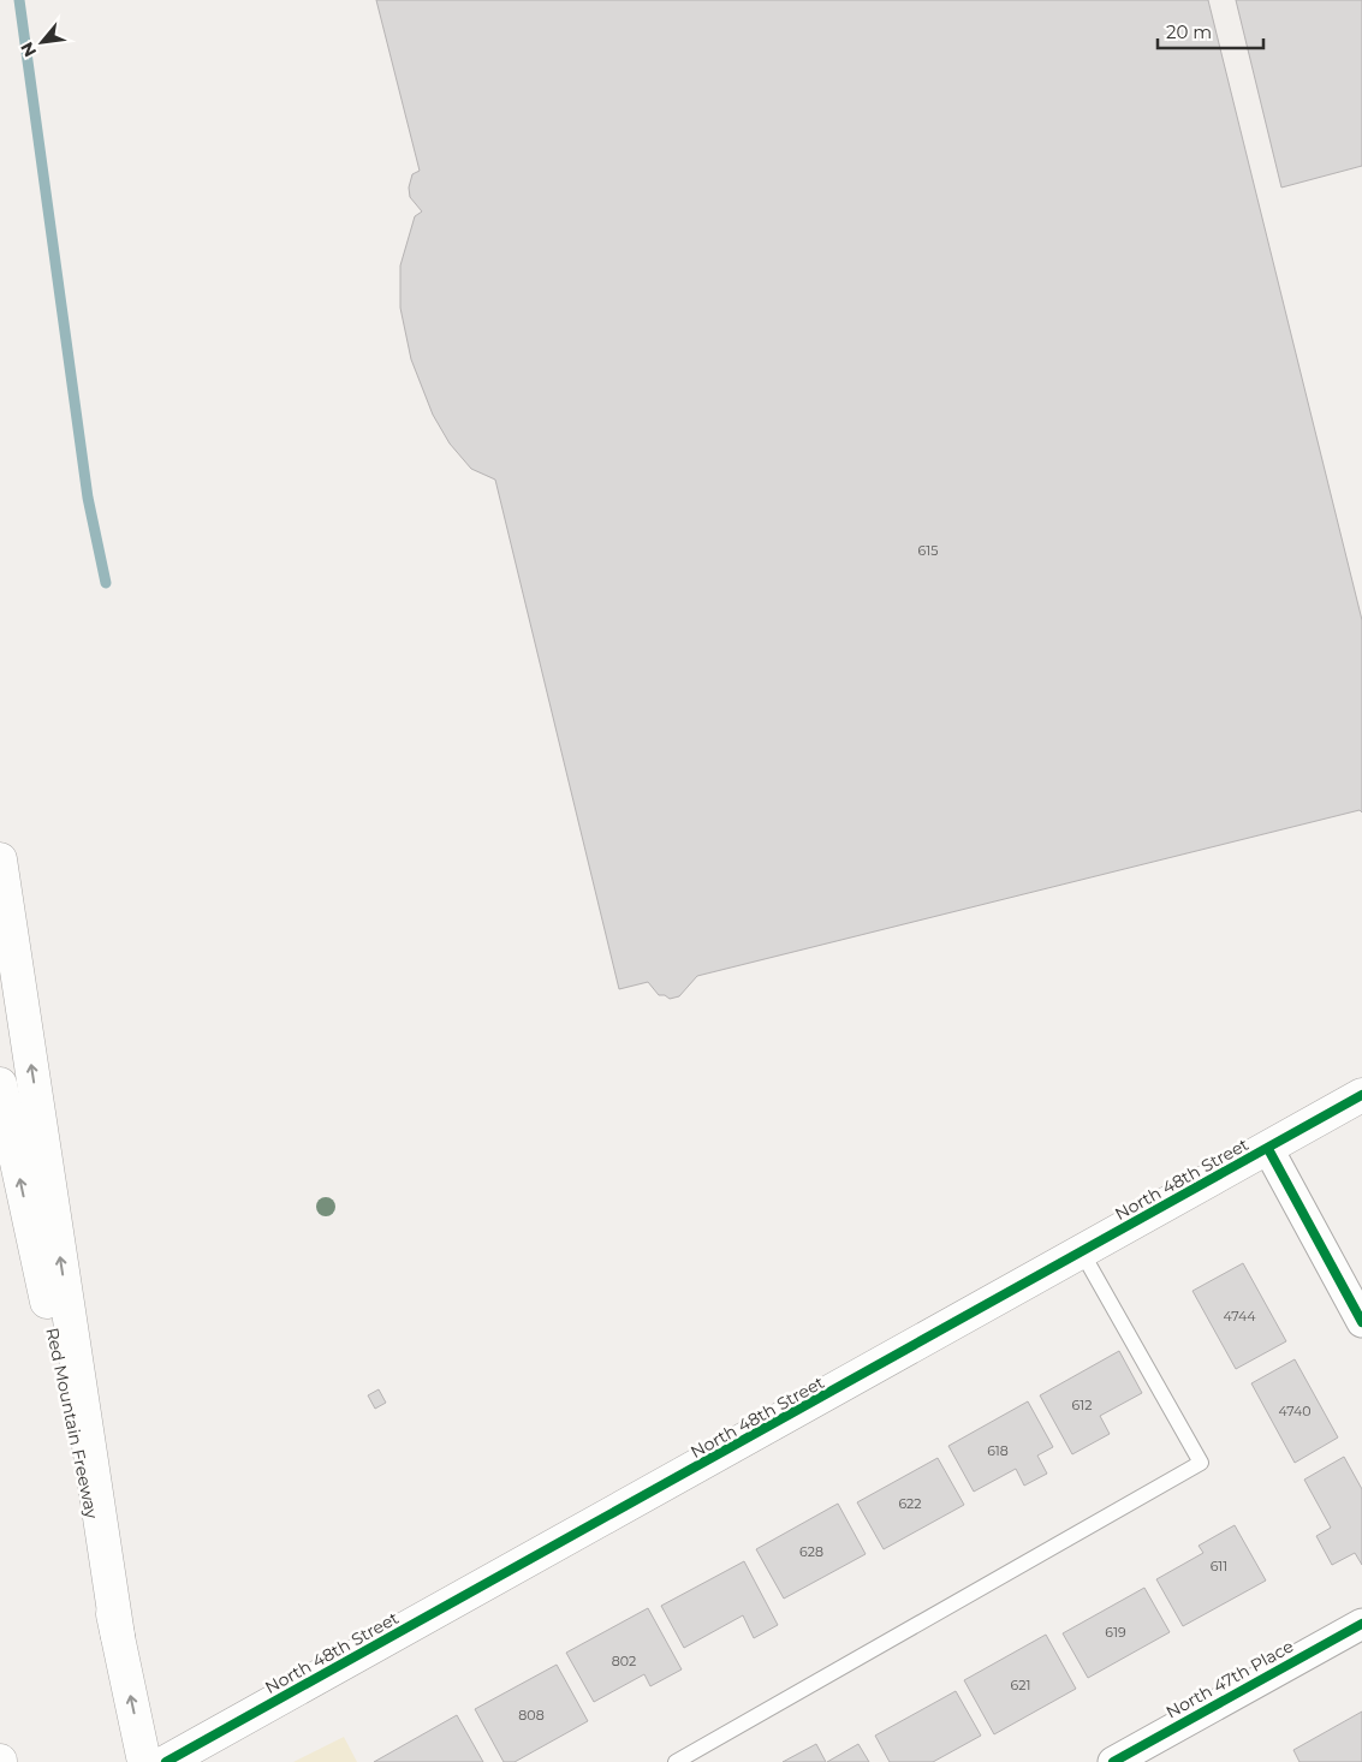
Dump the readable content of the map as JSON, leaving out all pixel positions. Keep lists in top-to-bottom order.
{
  "streets": {
    "main road": ["North 48th Street", "Red Mountain Freeway"],
    "street": ["North 47th Place"]
  },
  "house_numbers": [
    "615",
    "4744",
    "612",
    "4740",
    "618",
    "622",
    "628",
    "611",
    "619",
    "802",
    "621",
    "808"
  ],
  "scale_bar": "20 m",
  "north": "bottom left"
}
